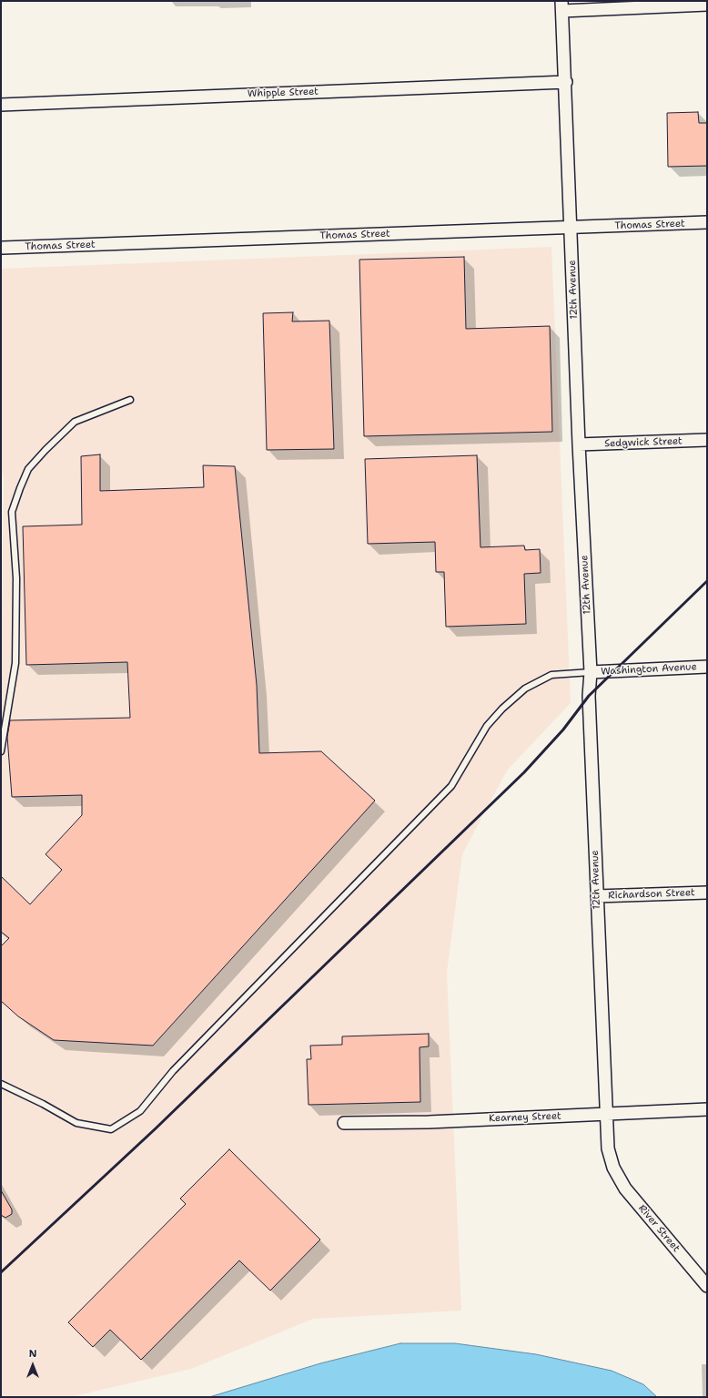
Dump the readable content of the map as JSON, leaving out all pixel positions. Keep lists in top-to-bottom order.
{
  "streets": {
    "street": [
      "Whipple Street",
      "Thomas Street",
      "12th Avenue",
      "Sedgwick Street",
      "Washington Avenue",
      "Richardson Street",
      "Kearney Street",
      "River Street"
    ]
  },
  "crossings": [
    ["Whipple Street", "12th Avenue"],
    ["Thomas Street", "12th Avenue"],
    ["12th Avenue", "Sedgwick Street"],
    ["12th Avenue", "Washington Avenue"],
    ["12th Avenue", "Richardson Street"],
    ["12th Avenue", "Kearney Street"],
    ["12th Avenue", "River Street"]
  ],
  "north": "top"
}
